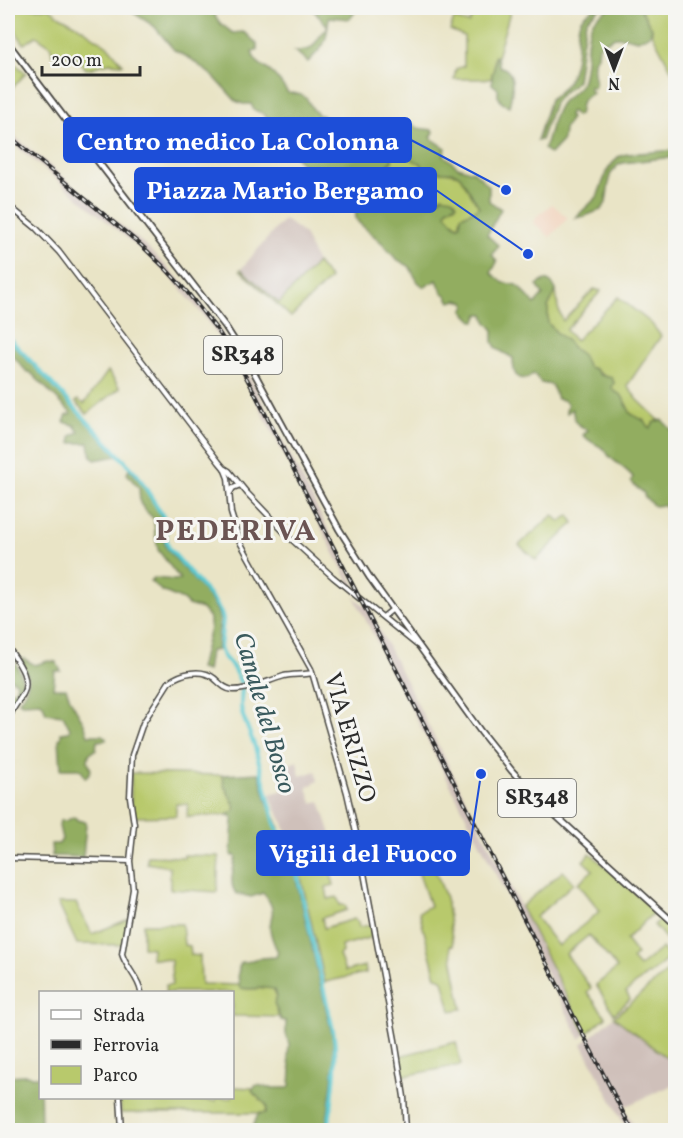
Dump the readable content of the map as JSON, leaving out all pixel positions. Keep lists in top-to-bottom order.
{
  "streets": {
    "main road": ["SR348", "VIA ERIZZO"]
  },
  "districts": ["PEDERIVA"],
  "water": ["Canale del Bosco"],
  "places": ["Centro medico La Colonna", "Piazza Mario Bergamo", "Vigili del Fuoco"],
  "legend": ["Strada", "Ferrovia", "Parco"],
  "scale_bar": "200 m",
  "north": "bottom"
}
